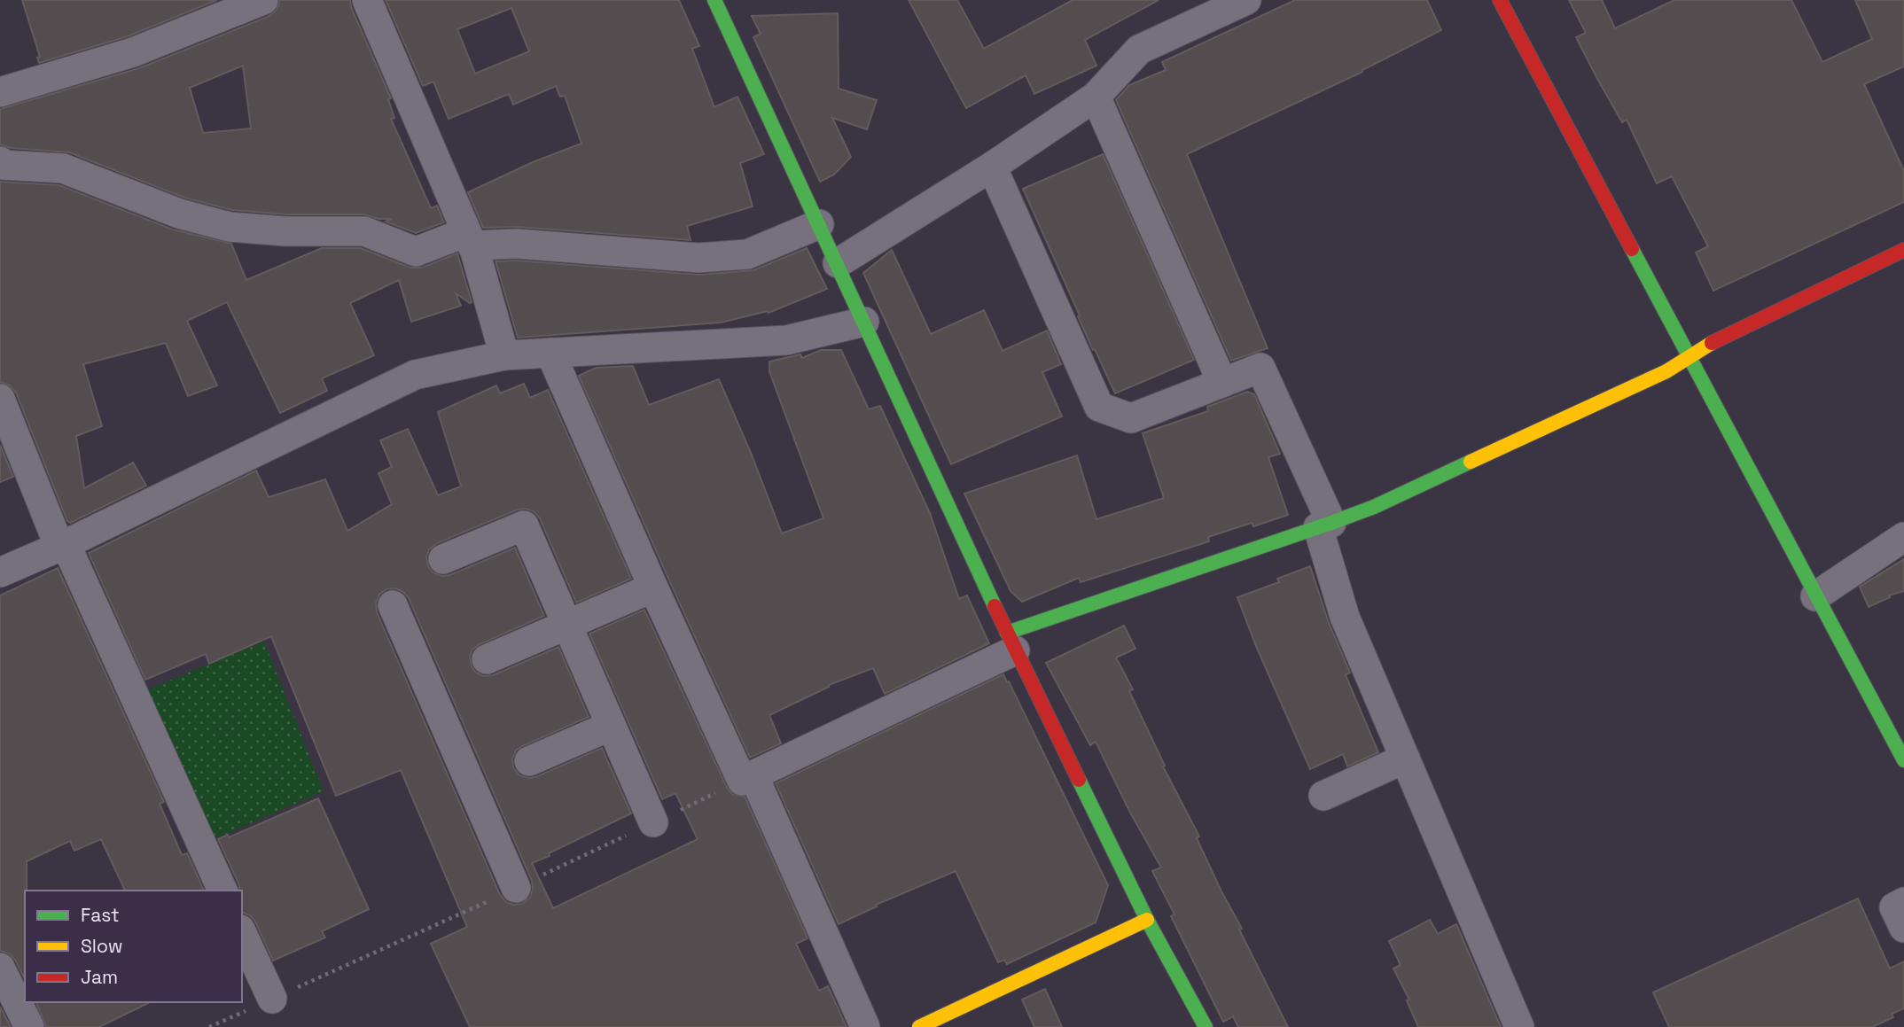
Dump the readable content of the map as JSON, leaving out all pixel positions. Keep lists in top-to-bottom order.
{
  "legend": ["Fast", "Slow", "Jam"]
}
